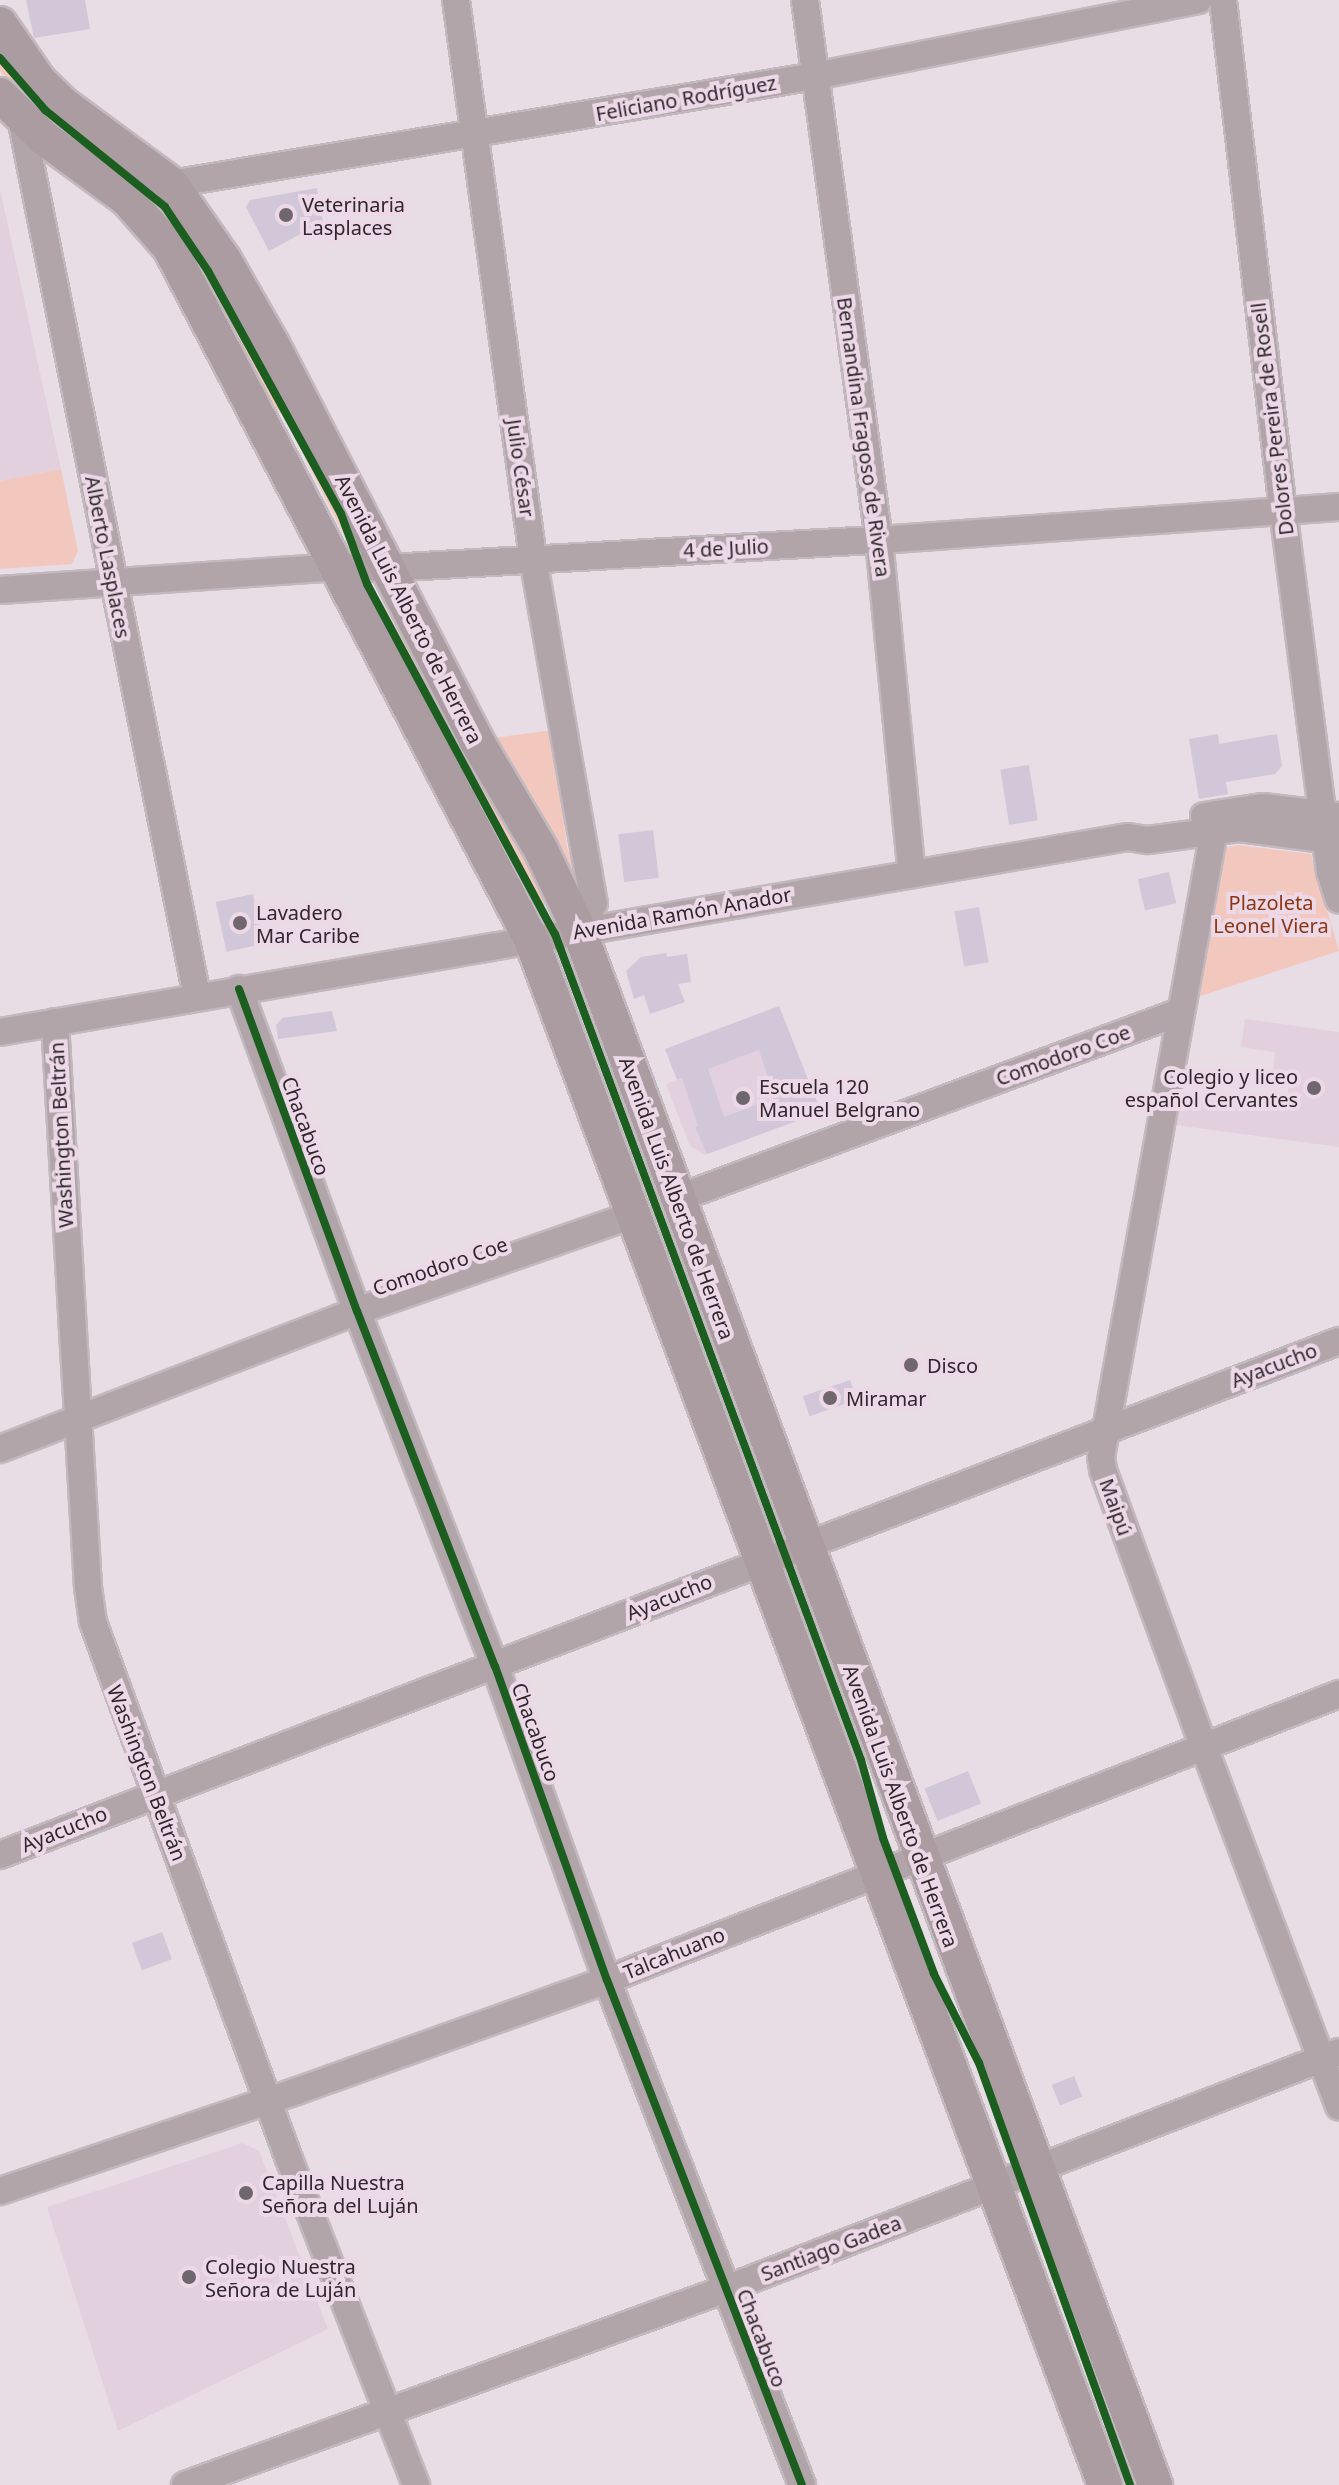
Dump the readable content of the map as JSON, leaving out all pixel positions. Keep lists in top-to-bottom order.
{
  "streets": {
    "main road": ["Avenida Luis Alberto de Herrera"],
    "street": [
      "Feliciano Rodríguez",
      "Dolores Pereira de Rosell",
      "Bernandina Fragoso de Rivera",
      "Julio César",
      "4 de Julio",
      "Alberto Lasplaces",
      "Avenida Ramón Anador",
      "Comodoro Coe",
      "Chacabuco",
      "Washington Beltrán",
      "Ayacucho",
      "Maipú",
      "Talcahuano",
      "Santiago Gadea"
    ]
  },
  "crossings": [
    ["Feliciano Rodríguez", "Bernandina Fragoso de Rivera"],
    ["Feliciano Rodríguez", "Julio César"],
    ["Feliciano Rodríguez", "Avenida Luis Alberto de Herrera"],
    ["Dolores Pereira de Rosell", "4 de Julio"],
    ["Dolores Pereira de Rosell", "Avenida Ramón Anador"],
    ["Bernandina Fragoso de Rivera", "4 de Julio"],
    ["Bernandina Fragoso de Rivera", "Avenida Ramón Anador"],
    ["Julio César", "4 de Julio"],
    ["Julio César", "Avenida Luis Alberto de Herrera"],
    ["Julio César", "Avenida Ramón Anador"],
    ["4 de Julio", "Alberto Lasplaces"],
    ["4 de Julio", "Avenida Luis Alberto de Herrera"],
    ["Alberto Lasplaces", "Avenida Luis Alberto de Herrera"],
    ["Alberto Lasplaces", "Avenida Ramón Anador"],
    ["Avenida Luis Alberto de Herrera", "Avenida Ramón Anador"],
    ["Avenida Luis Alberto de Herrera", "Comodoro Coe"],
    ["Avenida Luis Alberto de Herrera", "Ayacucho"],
    ["Avenida Luis Alberto de Herrera", "Talcahuano"],
    ["Avenida Luis Alberto de Herrera", "Santiago Gadea"],
    ["Avenida Ramón Anador", "Chacabuco"],
    ["Avenida Ramón Anador", "Washington Beltrán"],
    ["Avenida Ramón Anador", "Maipú"],
    ["Comodoro Coe", "Chacabuco"],
    ["Comodoro Coe", "Washington Beltrán"],
    ["Comodoro Coe", "Maipú"],
    ["Chacabuco", "Ayacucho"],
    ["Chacabuco", "Talcahuano"],
    ["Chacabuco", "Santiago Gadea"],
    ["Washington Beltrán", "Ayacucho"],
    ["Washington Beltrán", "Talcahuano"],
    ["Washington Beltrán", "Santiago Gadea"],
    ["Ayacucho", "Maipú"],
    ["Maipú", "Talcahuano"],
    ["Maipú", "Santiago Gadea"]
  ],
  "parks": ["Plazoleta Leonel Viera"],
  "places": [
    "Veterinaria Lasplaces",
    "Lavadero Mar Caribe",
    "Colegio y liceo español Cervantes",
    "Escuela 120 Manuel Belgrano",
    "Disco",
    "Miramar",
    "Capilla Nuestra Señora del Luján",
    "Colegio Nuestra Señora de Luján"
  ]
}
